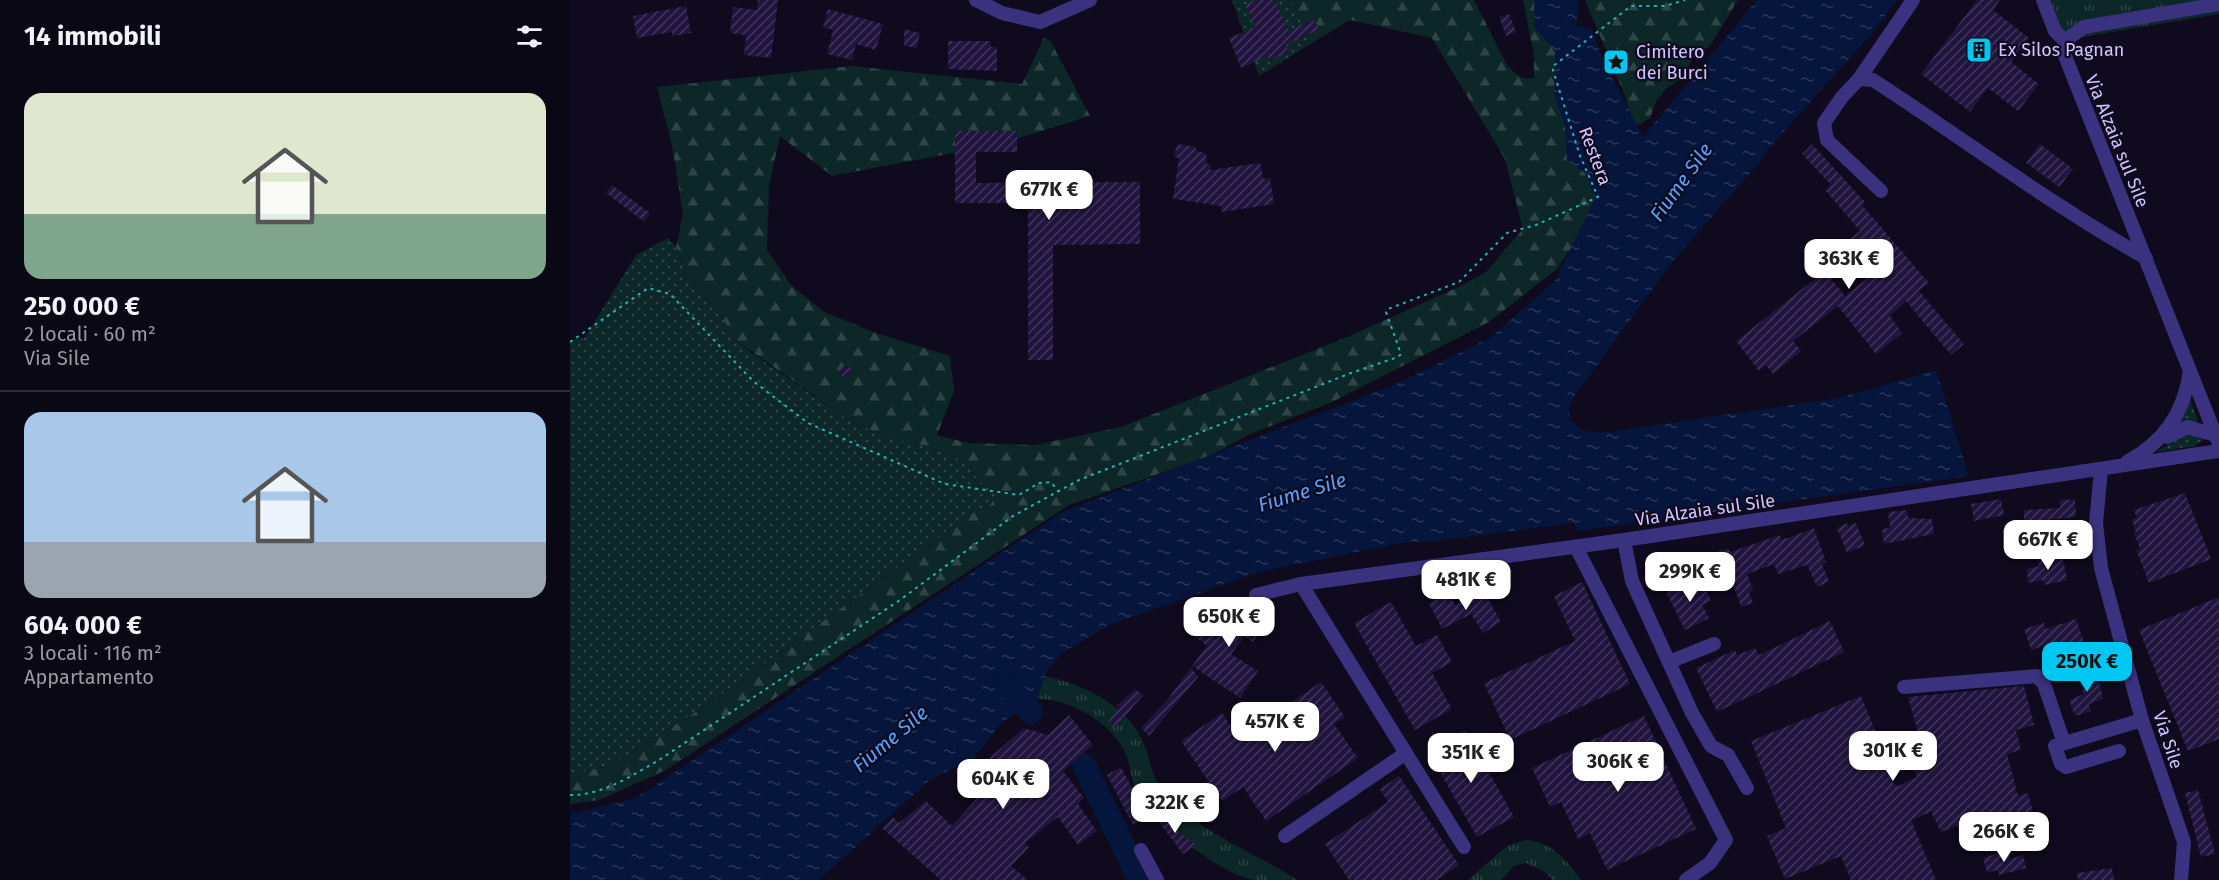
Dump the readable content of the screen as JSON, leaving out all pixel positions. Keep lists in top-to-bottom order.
{
  "streets": {
    "street": ["Via Alzaia sul Sile", "Via Sile"],
    "path": ["Restera"]
  },
  "crossings": [
    ["Via Alzaia sul Sile", "Via Sile"]
  ],
  "water": ["Fiume Sile"],
  "places": {
    "building": ["Ex Silos Pagnan"],
    "place": ["Cimitero dei Burci"]
  },
  "page": {
    "heading": "14 immobili",
    "list": [
      {
        "name": "250 000 €",
        "note": "2 locali · 60 m² · Via Sile"
      },
      {
        "name": "604 000 €",
        "note": "3 locali · 116 m² · Appartamento"
      }
    ],
    "price": [
      "677K €",
      "363K €",
      "667K €",
      "299K €",
      "481K €",
      "650K €",
      "250K €",
      "457K €",
      "301K €",
      "351K €",
      "306K €",
      "604K €",
      "322K €",
      "266K €"
    ]
  }
}
